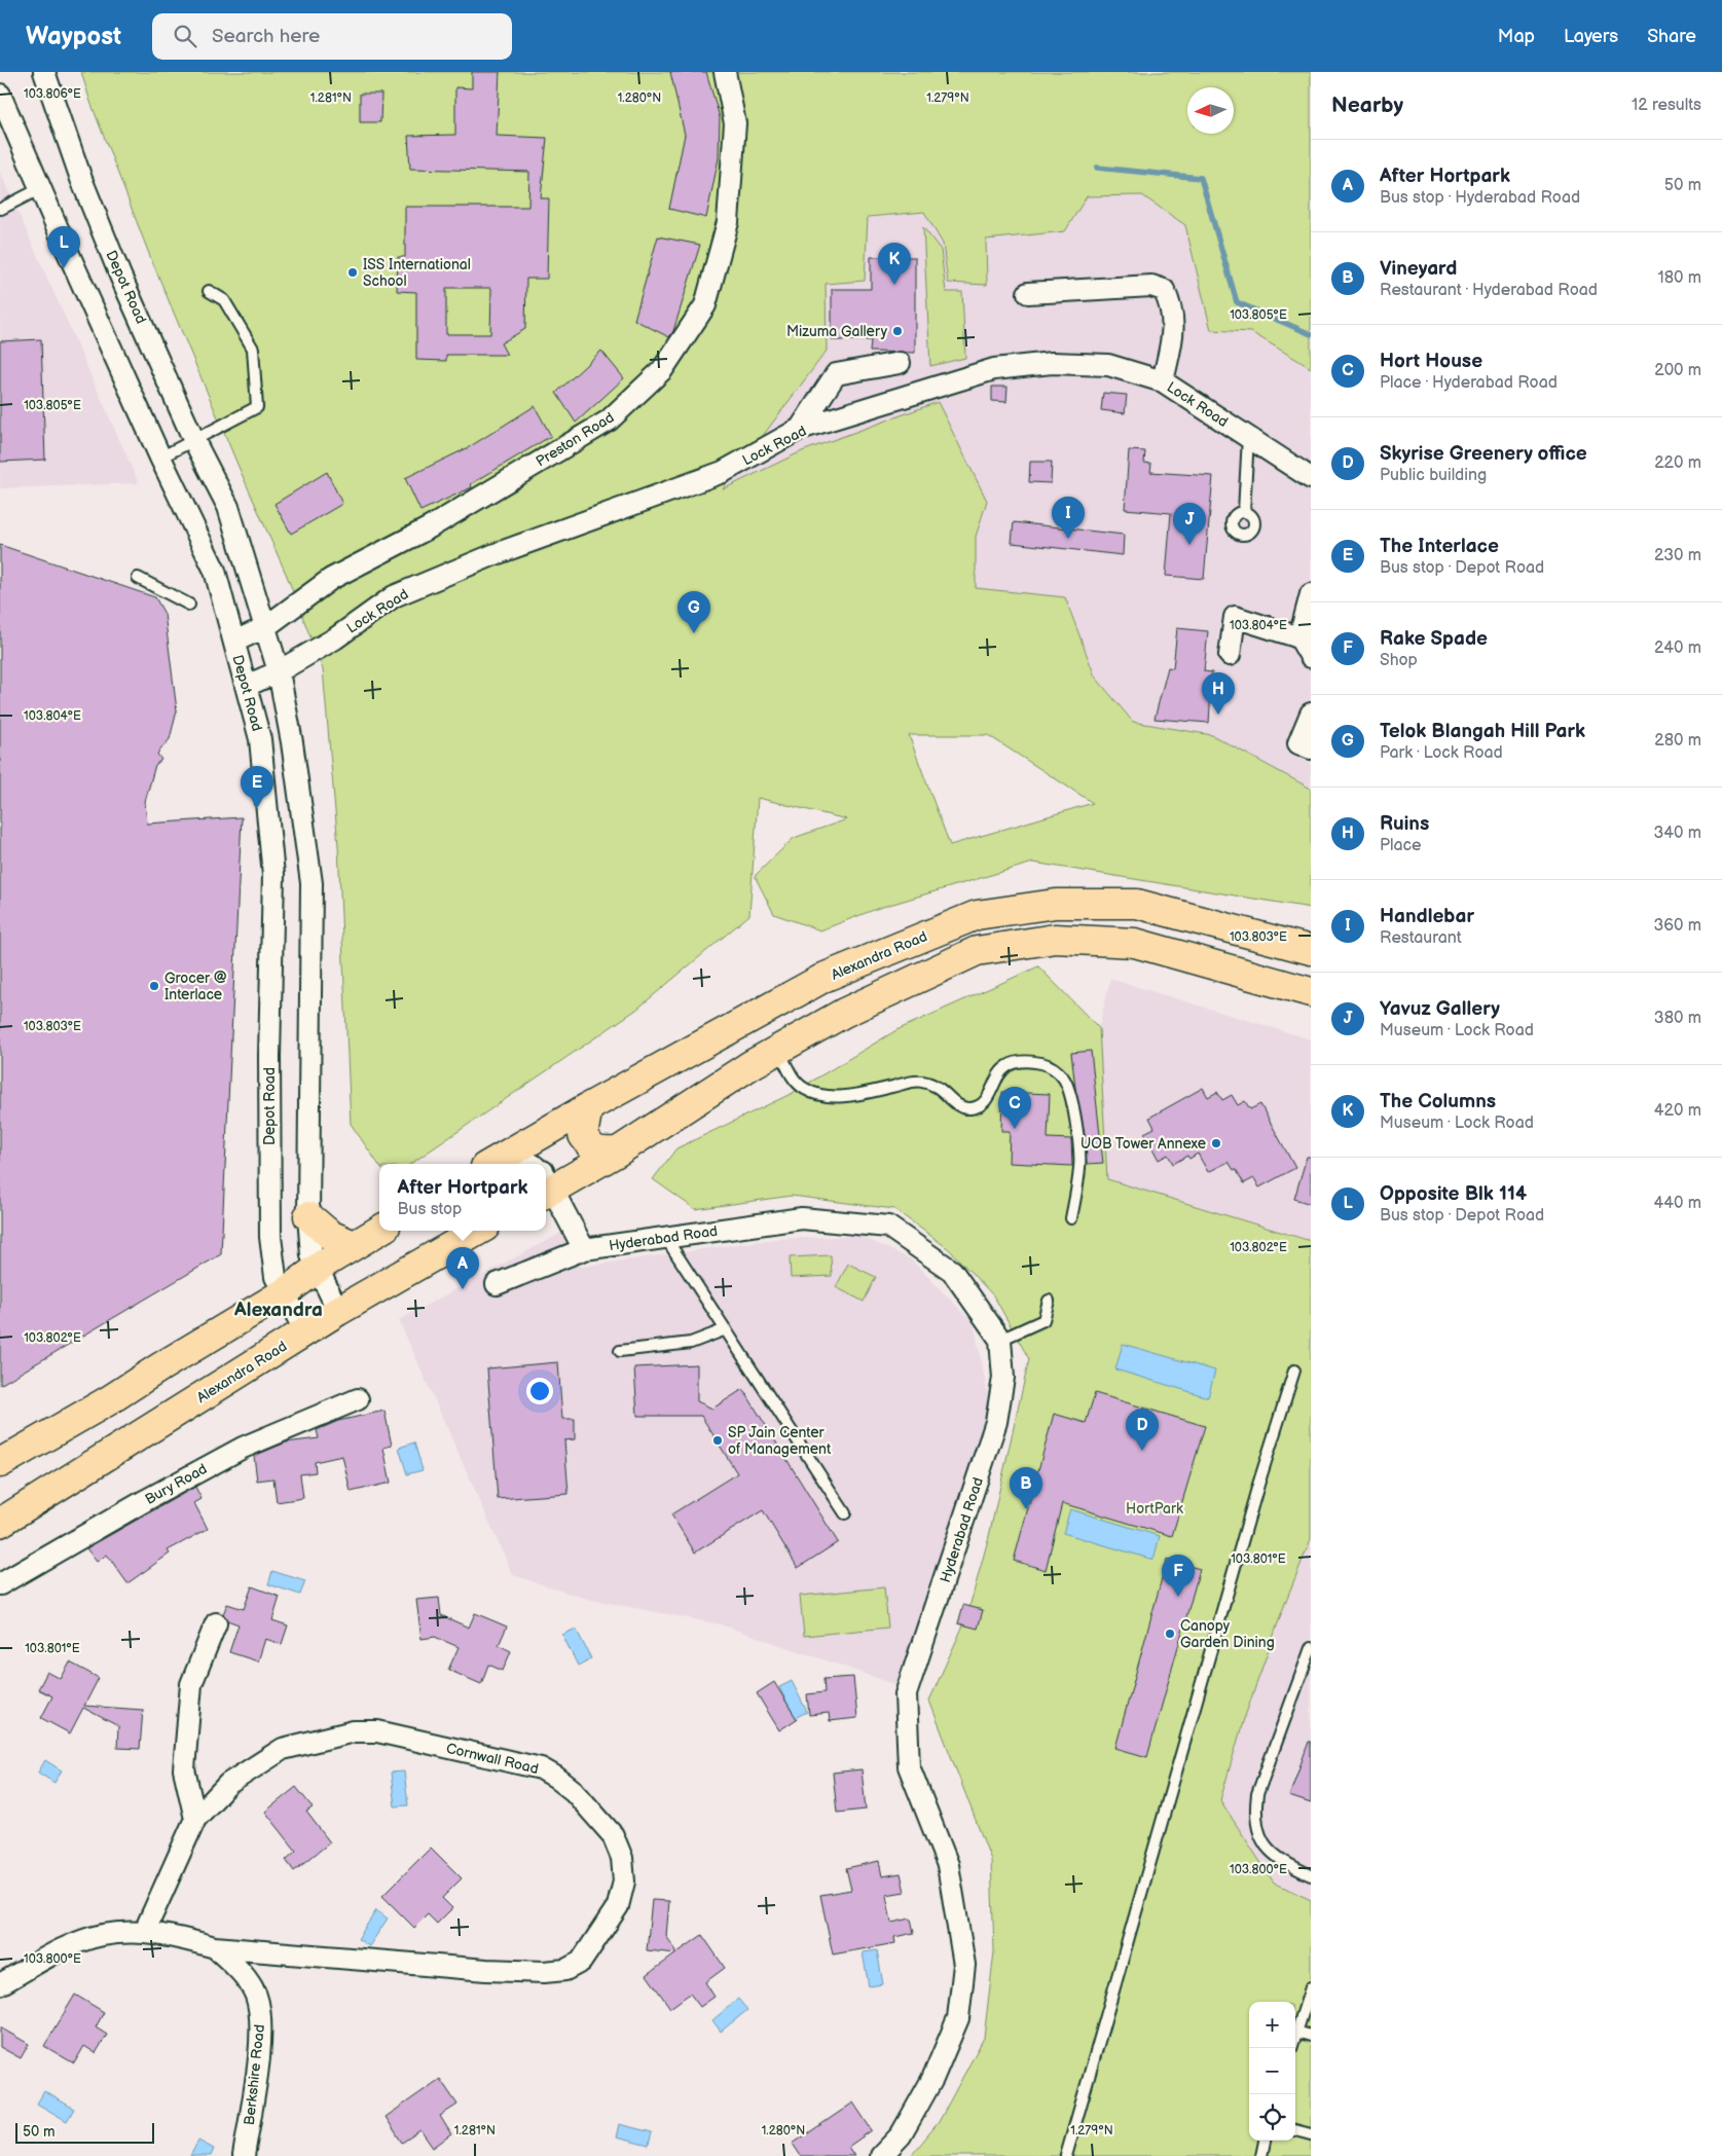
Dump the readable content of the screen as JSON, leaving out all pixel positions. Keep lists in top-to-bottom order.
{
  "streets": {
    "main road": ["Alexandra Road"],
    "street": [
      "Depot Road",
      "Lock Road",
      "Preston Road",
      "Hyderabad Road",
      "Bury Road",
      "Cornwall Road",
      "Berkshire Road"
    ]
  },
  "crossings": [
    ["Depot Road", "Lock Road"],
    ["Depot Road", "Preston Road"],
    ["Depot Road", "Alexandra Road"],
    ["Cornwall Road", "Berkshire Road"]
  ],
  "districts": ["Alexandra"],
  "parks": ["HortPark"],
  "places": [
    "ISS International School",
    "Mizuma Gallery",
    "Grocer @ Interlace",
    "UOB Tower Annexe",
    "SP Jain Center of Management",
    "Canopy Garden Dining"
  ],
  "scale_bar": "50 m",
  "north": "left",
  "page": {
    "header": "Waypost",
    "search": "Search here",
    "nav": ["Map", "Layers", "Share"],
    "heading": ["Nearby", "12 results"],
    "list": [
      {
        "mark": "A",
        "name": "After Hortpark",
        "note": "Bus stop · Hyderabad Road",
        "value": "50 m"
      },
      {
        "mark": "B",
        "name": "Vineyard",
        "note": "Restaurant · Hyderabad Road",
        "value": "180 m"
      },
      {
        "mark": "C",
        "name": "Hort House",
        "note": "Place · Hyderabad Road",
        "value": "200 m"
      },
      {
        "mark": "D",
        "name": "Skyrise Greenery office",
        "note": "Public building",
        "value": "220 m"
      },
      {
        "mark": "E",
        "name": "The Interlace",
        "note": "Bus stop · Depot Road",
        "value": "230 m"
      },
      {
        "mark": "F",
        "name": "Rake Spade",
        "note": "Shop",
        "value": "240 m"
      },
      {
        "mark": "G",
        "name": "Telok Blangah Hill Park",
        "note": "Park · Lock Road",
        "value": "280 m"
      },
      {
        "mark": "H",
        "name": "Ruins",
        "note": "Place",
        "value": "340 m"
      },
      {
        "mark": "I",
        "name": "Handlebar",
        "note": "Restaurant",
        "value": "360 m"
      },
      {
        "mark": "J",
        "name": "Yavuz Gallery",
        "note": "Museum · Lock Road",
        "value": "380 m"
      },
      {
        "mark": "K",
        "name": "The Columns",
        "note": "Museum · Lock Road",
        "value": "420 m"
      },
      {
        "mark": "L",
        "name": "Opposite Blk 114",
        "note": "Bus stop · Depot Road",
        "value": "440 m"
      }
    ],
    "pins": [
      "L",
      "K",
      "I",
      "J",
      "G",
      "H",
      "E",
      "C",
      "A",
      "D",
      "B",
      "F"
    ],
    "popup": ["After Hortpark", "Bus stop"],
    "map_buttons": ["+", "−"],
    "scale": "50 m"
  },
  "coordinates": [
    "103.806°E",
    "1.281°N",
    "1.280°N",
    "1.279°N",
    "103.805°E",
    "103.804°E",
    "103.803°E",
    "103.802°E",
    "103.801°E",
    "103.800°E"
  ]
}
